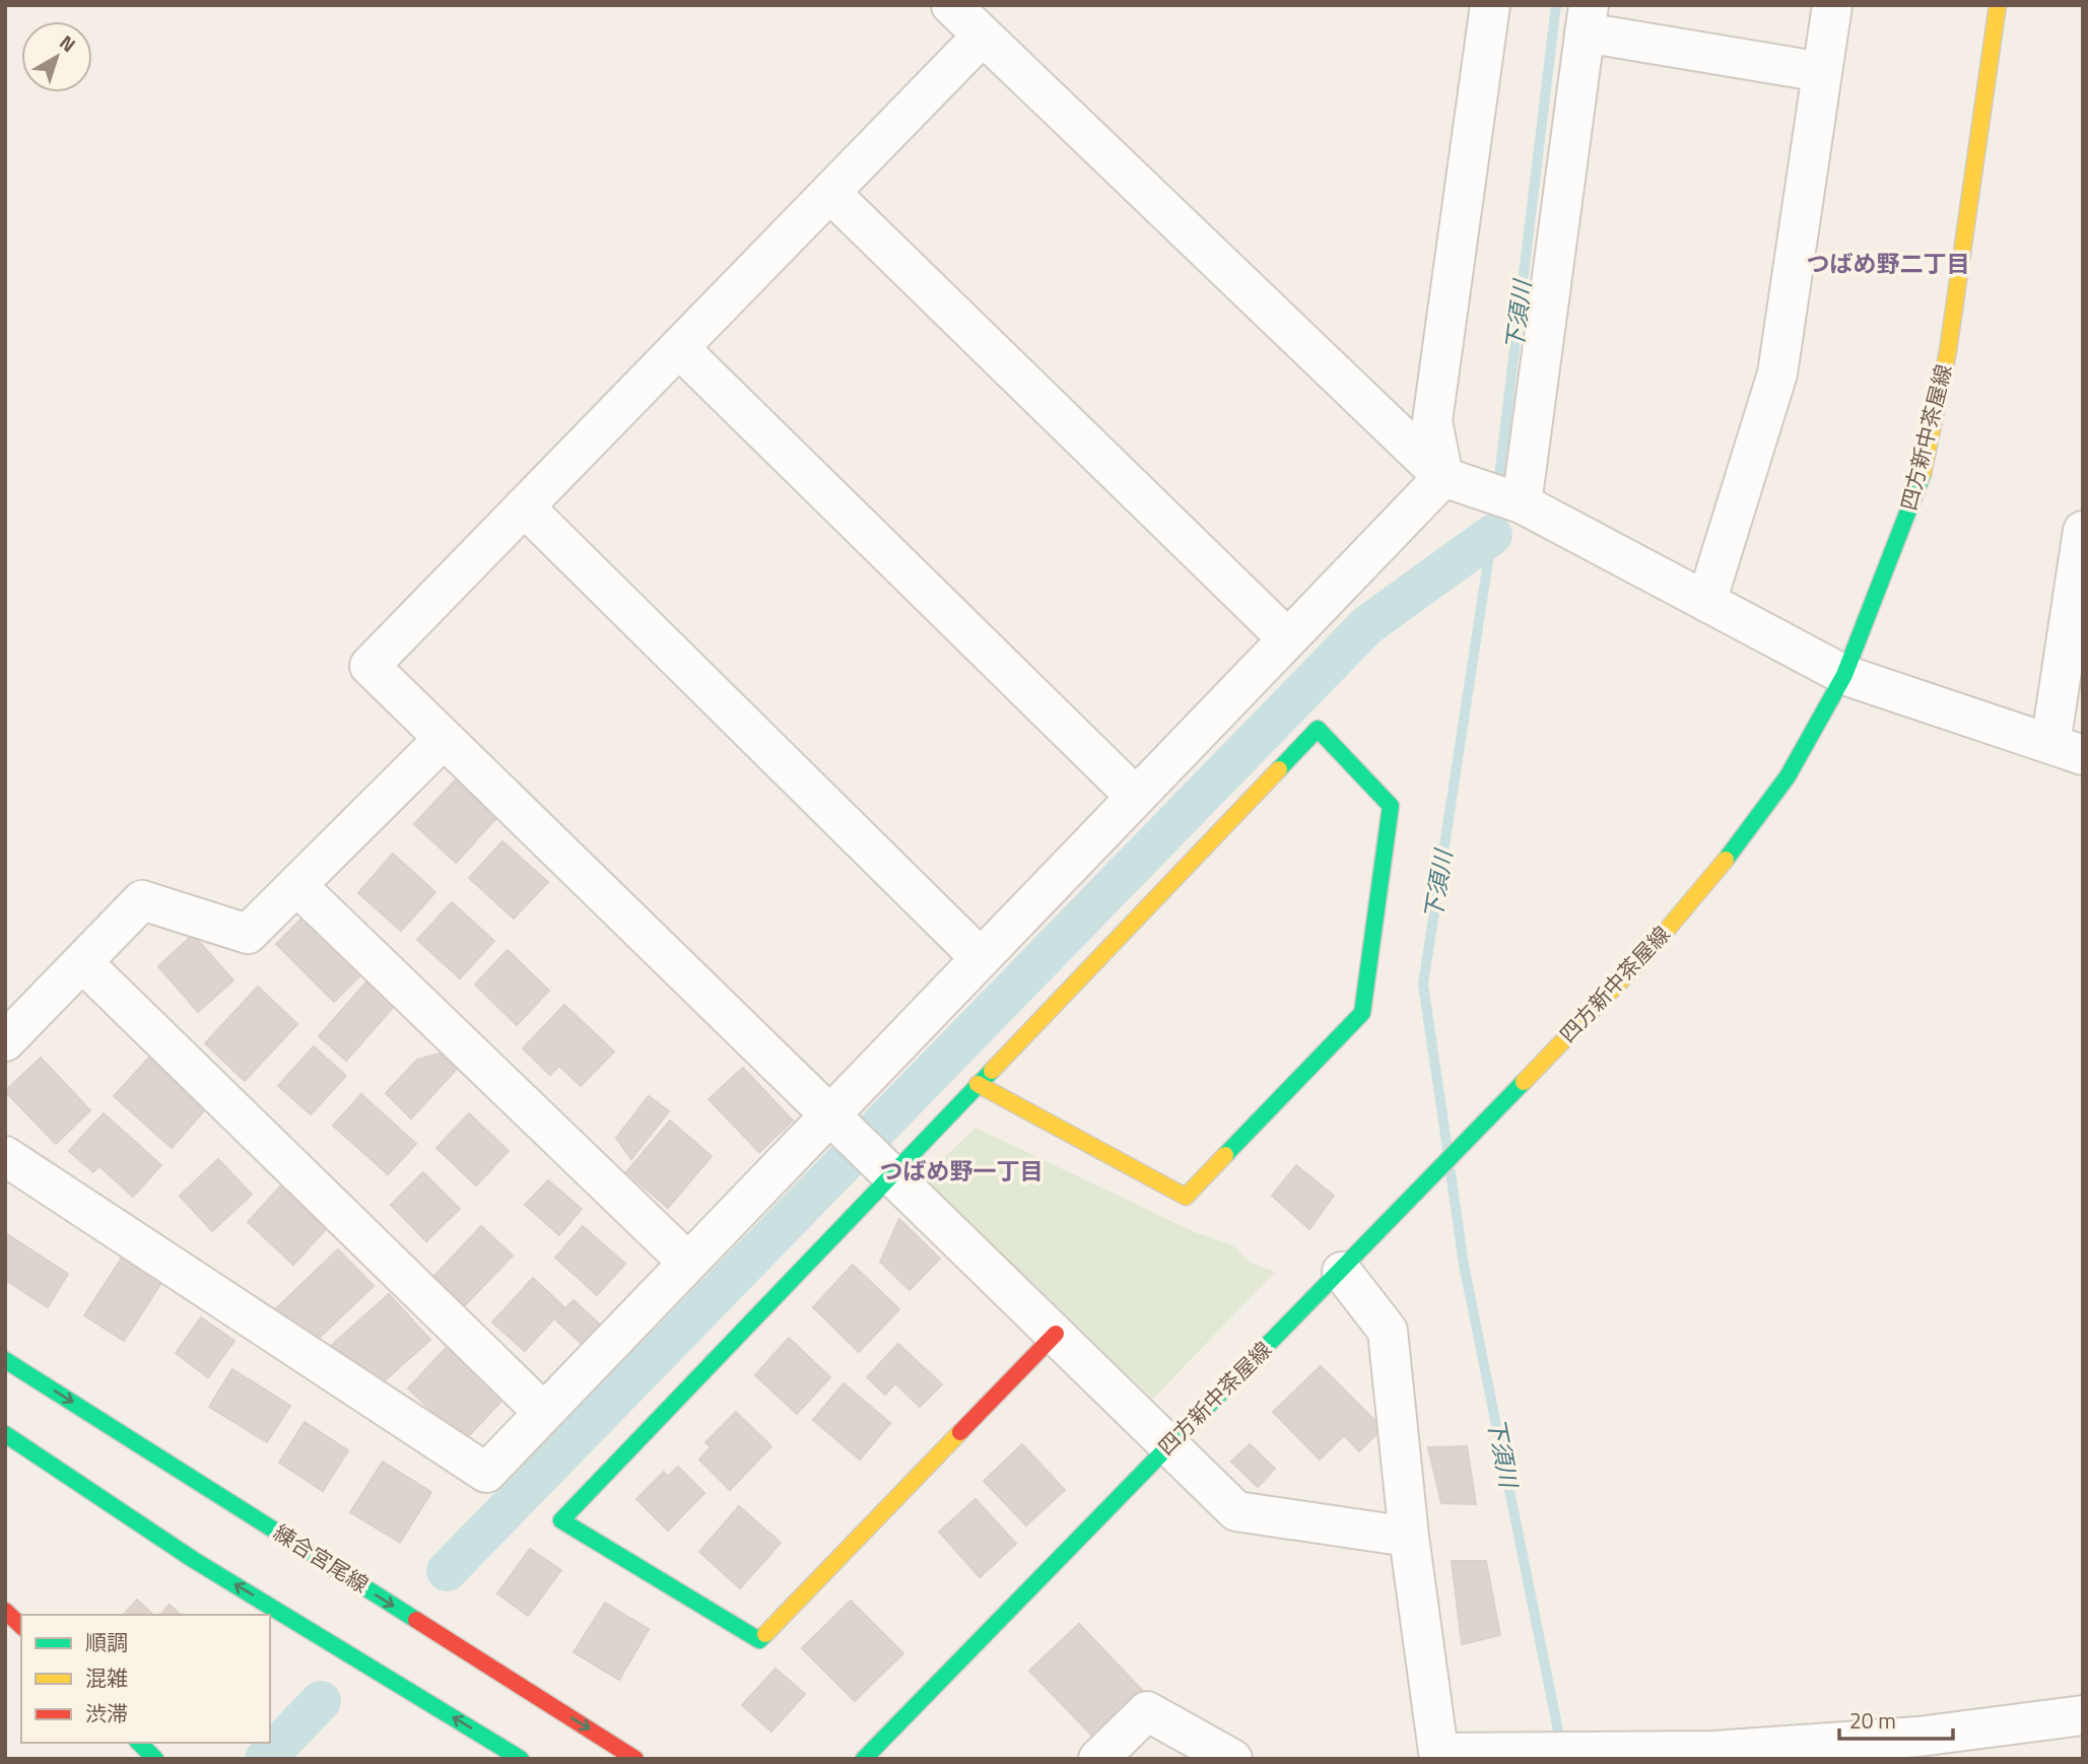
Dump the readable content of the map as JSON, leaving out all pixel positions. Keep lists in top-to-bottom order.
{
  "streets": {
    "main road": ["四方新中茶屋線", "練合宮尾線"]
  },
  "districts": ["つばめ野二丁目", "つばめ野一丁目"],
  "water": ["下須川"],
  "legend": ["順調", "混雑", "渋滞"],
  "scale_bar": "20 m",
  "north": "top right"
}
